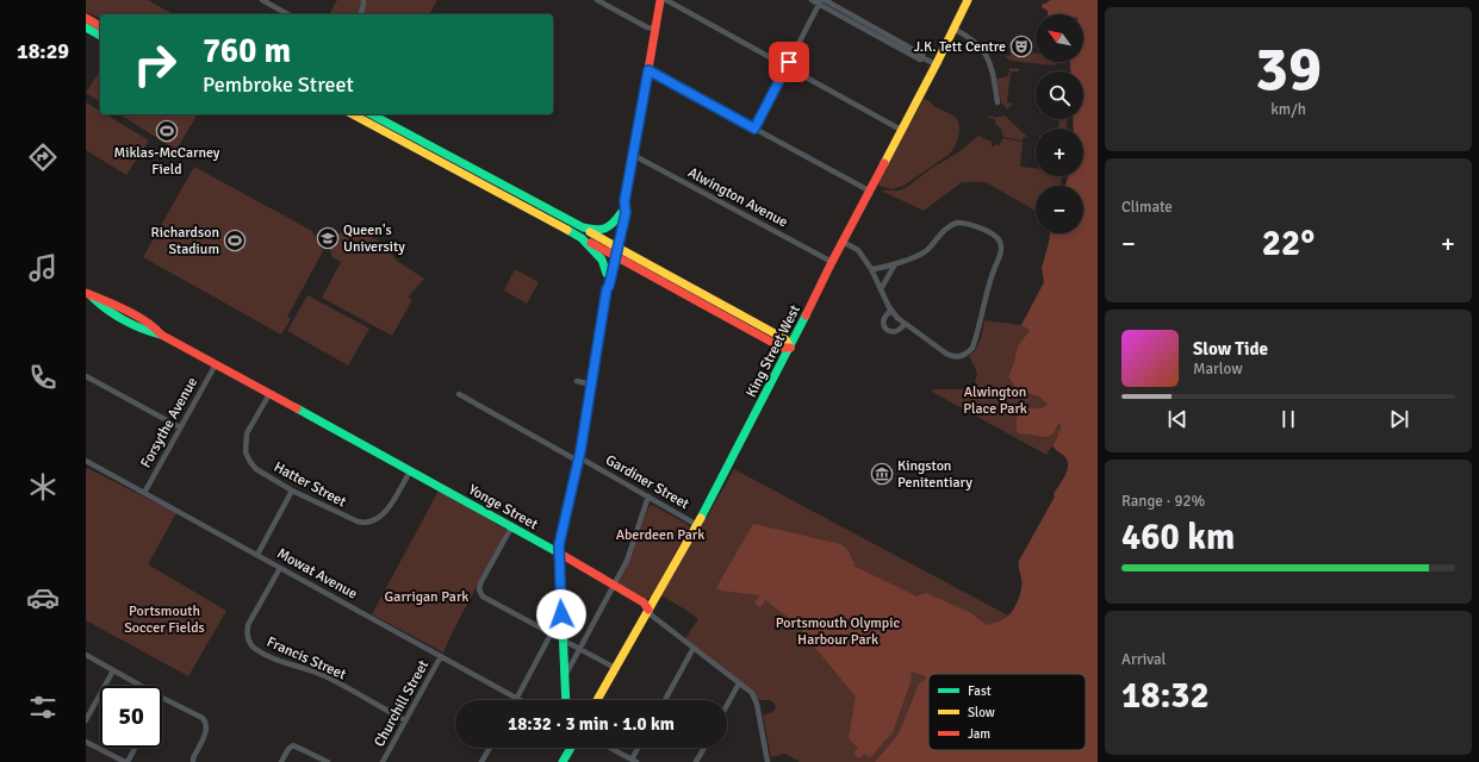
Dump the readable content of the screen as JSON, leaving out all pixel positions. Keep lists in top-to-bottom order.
{
  "streets": {
    "main road": ["King Street West", "Yonge Street"],
    "street": [
      "Alwington Avenue",
      "Forsythe Avenue",
      "Gardiner Street",
      "Hatter Street",
      "Mowat Avenue",
      "Francis Street",
      "Churchill Street"
    ]
  },
  "crossings": [
    ["Alwington Avenue", "King Street West"],
    ["King Street West", "Gardiner Street"],
    ["King Street West", "Yonge Street"],
    ["Forsythe Avenue", "Yonge Street"],
    ["Forsythe Avenue", "Mowat Avenue"],
    ["Hatter Street", "Yonge Street"],
    ["Mowat Avenue", "Francis Street"],
    ["Mowat Avenue", "Churchill Street"],
    ["Francis Street", "Churchill Street"]
  ],
  "parks": [
    "Alwington Place Park",
    "Aberdeen Park",
    "Garrigan Park",
    "Portsmouth Soccer Fields",
    "Portsmouth Olympic Harbour Park"
  ],
  "places": {
    "theatre": ["J.K. Tett Centre"],
    "sports": ["Miklas-McCarney Field", "Richardson Stadium"],
    "school or university": ["Queen's University"],
    "museum": ["Kingston Penitentiary"]
  },
  "legend": ["Fast", "Slow", "Jam"],
  "north": "top left",
  "page": {
    "tabs": "18:29",
    "tile": [
      ["39", "km/h"],
      "Climate",
      ["Range · 92%", "460 km"],
      ["Arrival", "18:32"]
    ],
    "map_buttons": ["+", "−"],
    "turn": ["760 m", "Pembroke Street"],
    "heat": ["−", "22°", "+"],
    "song": ["Slow Tide", "Marlow"],
    "limit": "50",
    "trip": "18:32 · 3 min · 1.0 km"
  }
}
